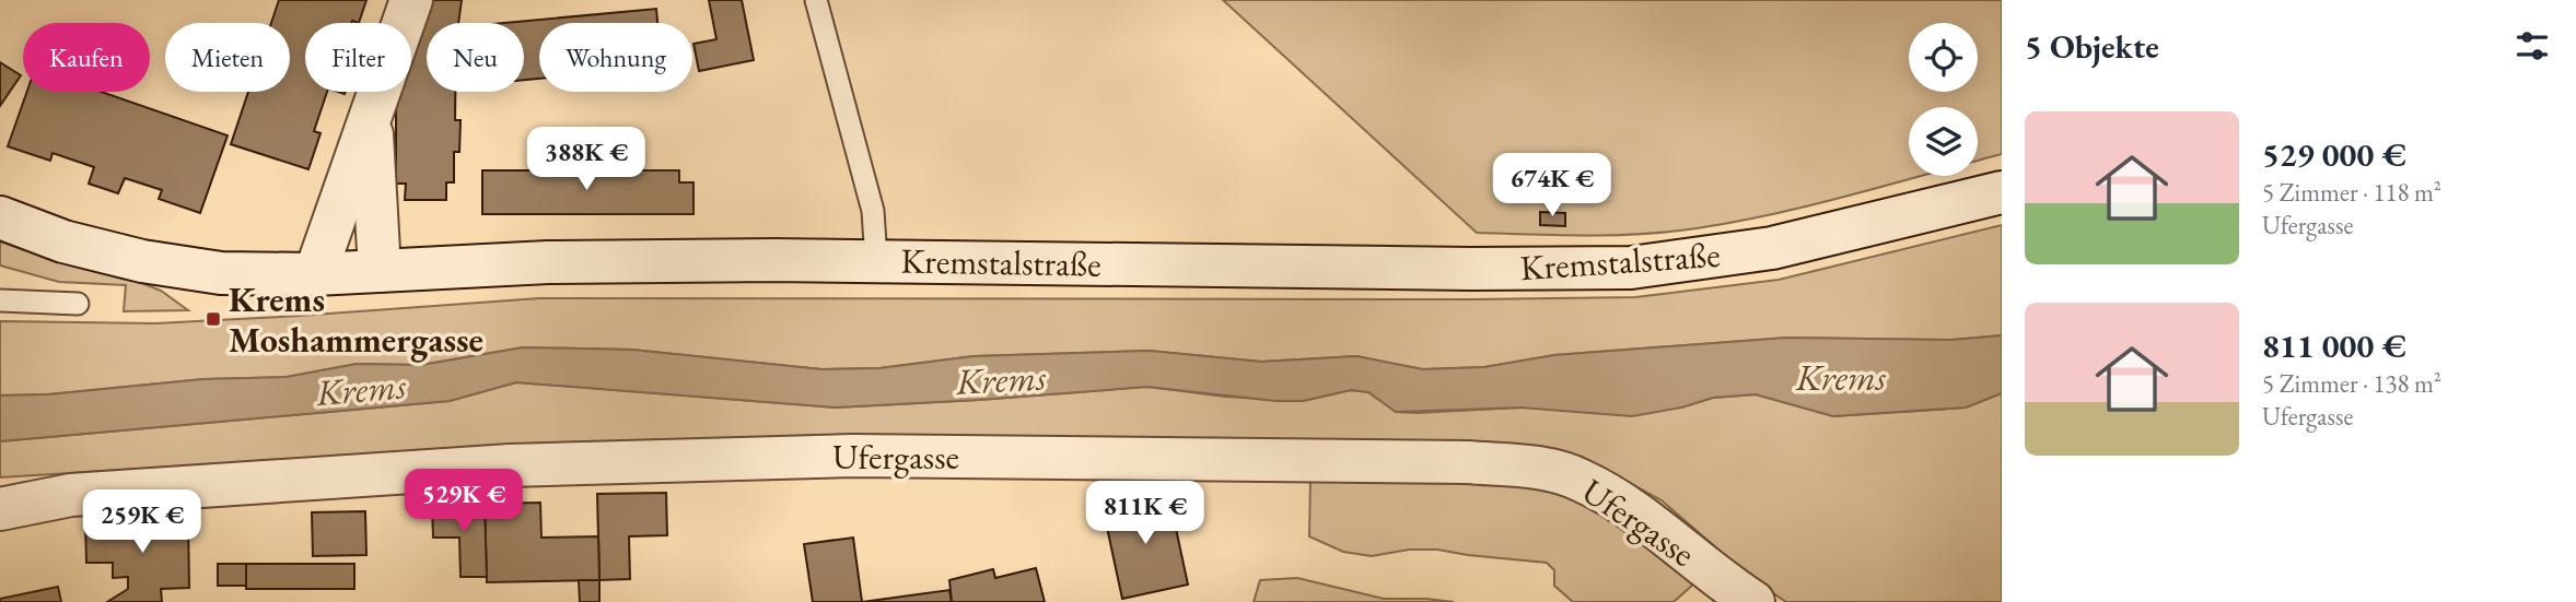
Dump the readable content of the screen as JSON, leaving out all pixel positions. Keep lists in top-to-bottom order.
{
  "streets": {
    "street": ["Kremstalstraße", "Ufergasse"]
  },
  "water": ["Krems"],
  "places": {
    "transit": ["Krems Moshammergasse"]
  },
  "page": {
    "heading": "5 Objekte",
    "chip": [
      "Kaufen",
      "Mieten",
      "Filter",
      "Neu",
      "Wohnung"
    ],
    "list": [
      {
        "name": "529 000 €",
        "note": "5 Zimmer · 118 m² · Ufergasse"
      },
      {
        "name": "811 000 €",
        "note": "5 Zimmer · 138 m² · Ufergasse"
      }
    ],
    "price": [
      "388K €",
      "674K €",
      "529K €",
      "811K €",
      "259K €"
    ]
  }
}
